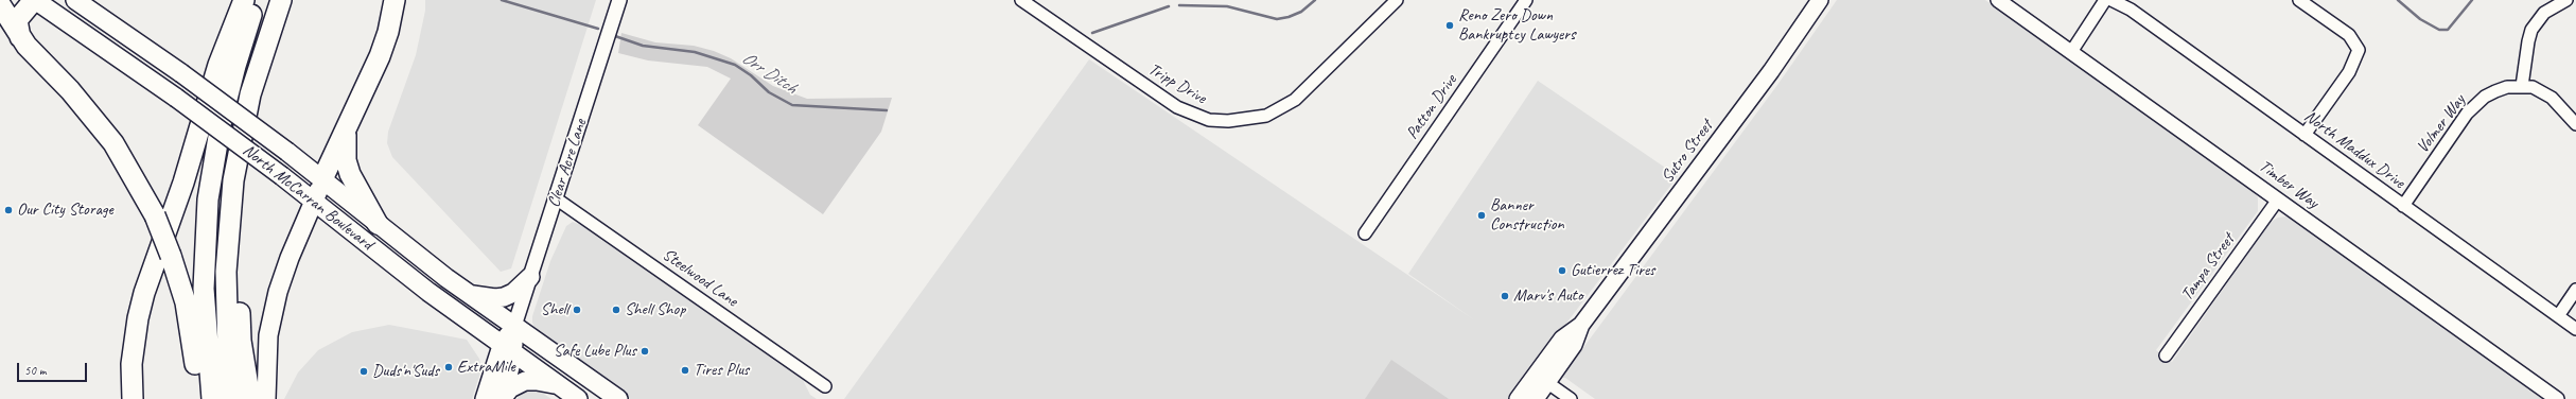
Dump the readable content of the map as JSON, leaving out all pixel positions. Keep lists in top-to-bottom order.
{
  "streets": {
    "main road": ["Sutro Street", "Clear Acre Lane", "North McCarran Boulevard"],
    "street": [
      "Tripp Drive",
      "Patton Drive",
      "Volmer Way",
      "North Maddux Drive",
      "Timber Way",
      "Tampa Street",
      "Steelwood Lane"
    ]
  },
  "crossings": [
    ["Volmer Way", "North Maddux Drive"],
    ["Clear Acre Lane", "North McCarran Boulevard"],
    ["Clear Acre Lane", "Steelwood Lane"],
    ["Timber Way", "Tampa Street"]
  ],
  "water": ["Orr Ditch"],
  "places": [
    "Reno Zero Down Bankruptcy Lawyers",
    "Our City Storage",
    "Banner Construction",
    "Gutierrez Tires",
    "Marv's Auto",
    "Shell",
    "Shell Shop",
    "Safe Lube Plus",
    "ExtraMile",
    "Tires Plus",
    "Duds'n'Suds"
  ],
  "scale_bar": "50 m"
}
